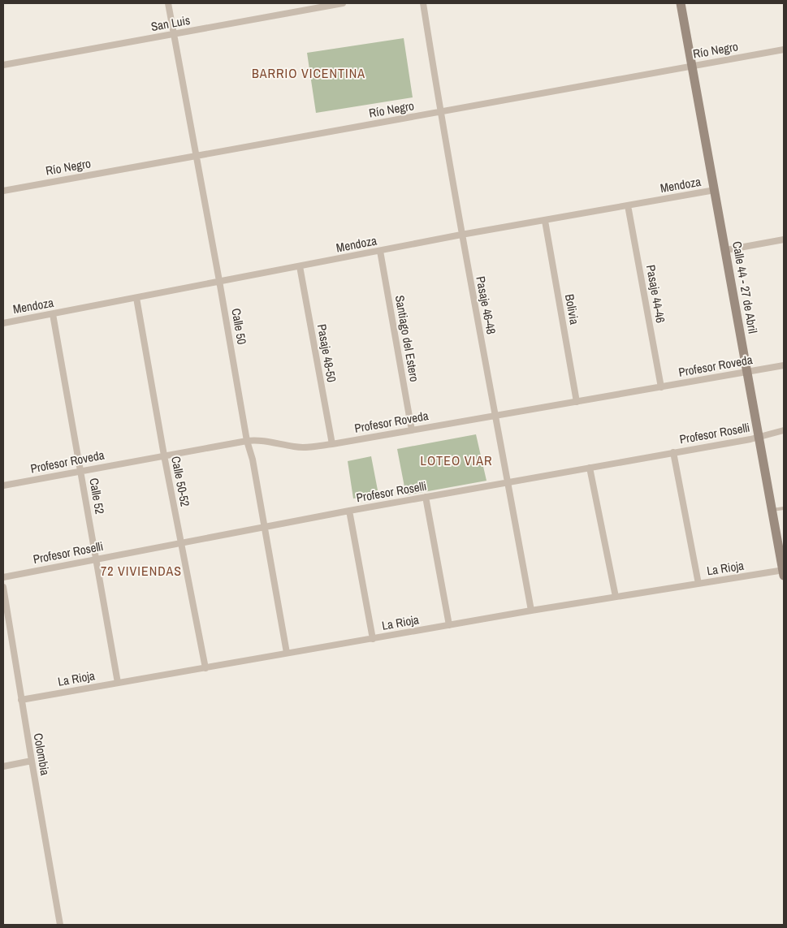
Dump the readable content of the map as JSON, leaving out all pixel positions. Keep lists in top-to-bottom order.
{
  "streets": {
    "street": [
      "San Luis",
      "Río Negro",
      "Mendoza",
      "Calle 44 - 27 de Abril",
      "Pasaje 44-46",
      "Pasaje 46-48",
      "Bolivia",
      "Calle 50",
      "Santiago del Estero",
      "Pasaje 48-50",
      "Profesor Roveda",
      "Profesor Roselli",
      "Calle 50-52",
      "Calle 52",
      "La Rioja",
      "Colombia"
    ]
  },
  "crossings": [
    ["San Luis", "Calle 50"],
    ["Río Negro", "Calle 44 - 27 de Abril"],
    ["Río Negro", "Pasaje 46-48"],
    ["Río Negro", "Calle 50"],
    ["Mendoza", "Calle 44 - 27 de Abril"],
    ["Mendoza", "Pasaje 44-46"],
    ["Mendoza", "Pasaje 46-48"],
    ["Mendoza", "Bolivia"],
    ["Mendoza", "Calle 50"],
    ["Mendoza", "Santiago del Estero"],
    ["Mendoza", "Pasaje 48-50"],
    ["Mendoza", "Calle 50-52"],
    ["Mendoza", "Calle 52"],
    ["Calle 44 - 27 de Abril", "Profesor Roveda"],
    ["Calle 44 - 27 de Abril", "Profesor Roselli"],
    ["Calle 44 - 27 de Abril", "La Rioja"],
    ["Pasaje 44-46", "Profesor Roveda"],
    ["Pasaje 46-48", "Profesor Roveda"],
    ["Pasaje 46-48", "Profesor Roselli"],
    ["Pasaje 46-48", "La Rioja"],
    ["Bolivia", "Profesor Roveda"],
    ["Calle 50", "Profesor Roveda"],
    ["Calle 50", "Profesor Roselli"],
    ["Calle 50", "La Rioja"],
    ["Santiago del Estero", "Profesor Roveda"],
    ["Pasaje 48-50", "Profesor Roveda"],
    ["Profesor Roveda", "Calle 50-52"],
    ["Profesor Roveda", "Calle 52"],
    ["Profesor Roselli", "Calle 50-52"],
    ["Profesor Roselli", "Calle 52"],
    ["Calle 50-52", "La Rioja"],
    ["Calle 52", "La Rioja"],
    ["La Rioja", "Colombia"]
  ],
  "districts": ["BARRIO VICENTINA", "LOTEO VIAR", "72 VIVIENDAS"]
}
